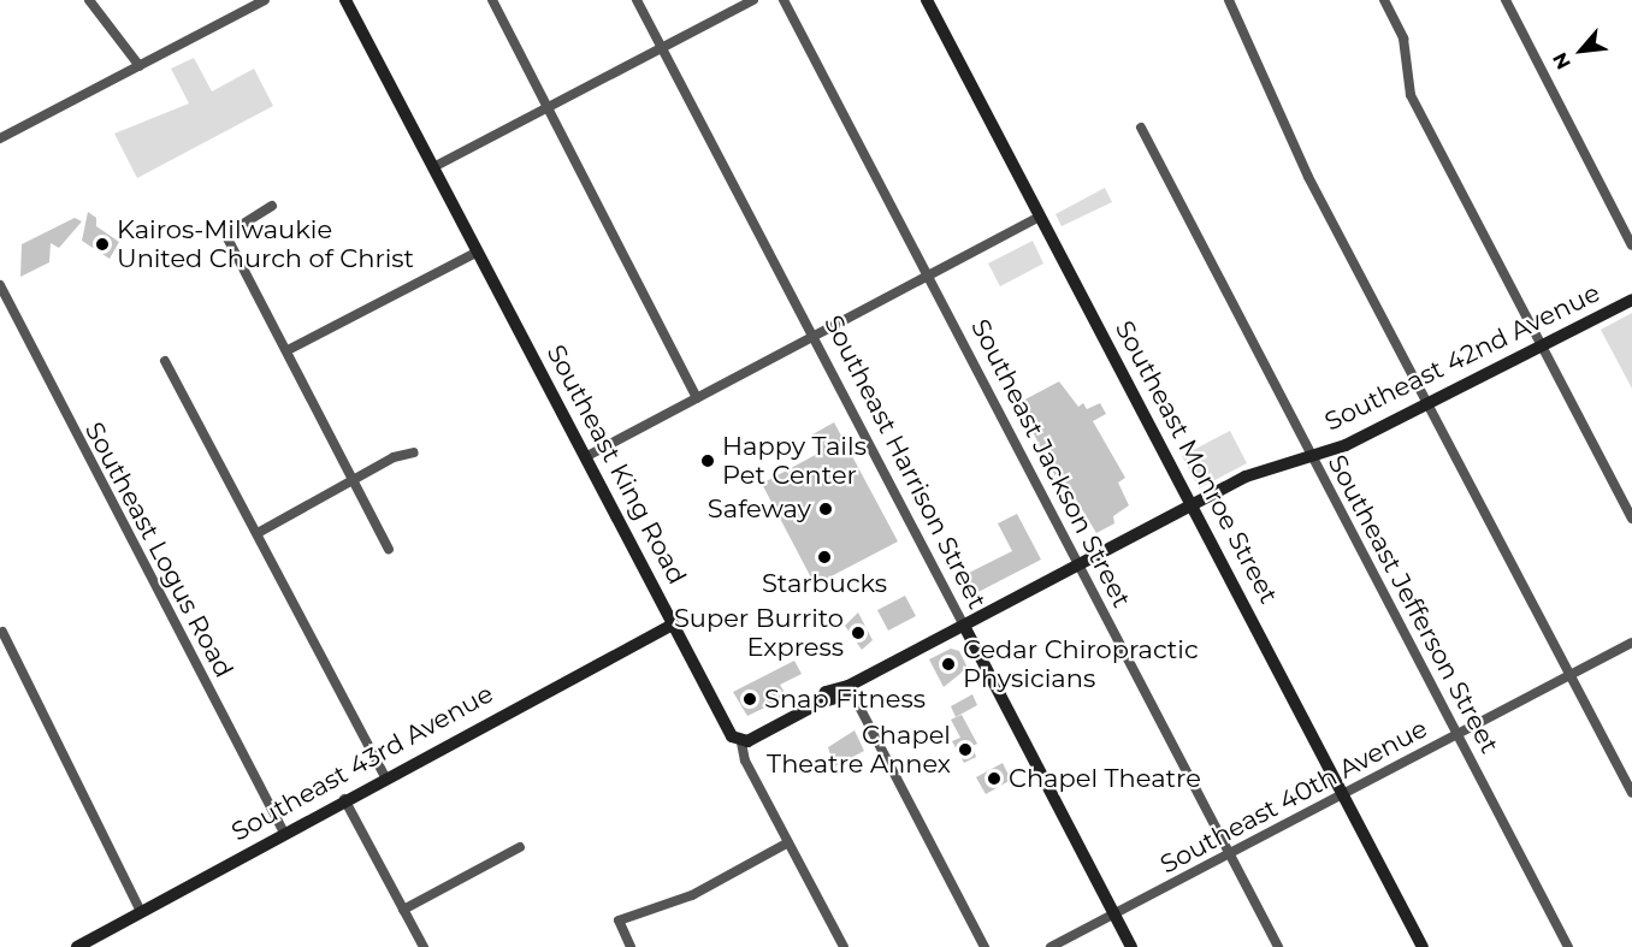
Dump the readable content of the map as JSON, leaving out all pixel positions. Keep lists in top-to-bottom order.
{
  "streets": {
    "street": [
      "Southeast 42nd Avenue",
      "Southeast Harrison Street",
      "Southeast Monroe Street",
      "Southeast Jackson Street",
      "Southeast King Road",
      "Southeast Logus Road",
      "Southeast Jefferson Street",
      "Southeast 43rd Avenue",
      "Southeast 40th Avenue"
    ]
  },
  "crossings": [
    ["Southeast 42nd Avenue", "Southeast Harrison Street"],
    ["Southeast 42nd Avenue", "Southeast Monroe Street"],
    ["Southeast 42nd Avenue", "Southeast Jackson Street"],
    ["Southeast 42nd Avenue", "Southeast King Road"],
    ["Southeast 42nd Avenue", "Southeast Jefferson Street"],
    ["Southeast Harrison Street", "Southeast 40th Avenue"],
    ["Southeast Monroe Street", "Southeast 40th Avenue"],
    ["Southeast Jackson Street", "Southeast 40th Avenue"],
    ["Southeast King Road", "Southeast 43rd Avenue"],
    ["Southeast Logus Road", "Southeast 43rd Avenue"],
    ["Southeast Jefferson Street", "Southeast 40th Avenue"]
  ],
  "places": [
    "Kairos-Milwaukie United Church of Christ",
    "Happy Tails Pet Center",
    "Safeway",
    "Starbucks",
    "Super Burrito Express",
    "Cedar Chiropractic Physicians",
    "Snap Fitness",
    "Chapel Theatre Annex",
    "Chapel Theatre"
  ],
  "north": "bottom left"
}
